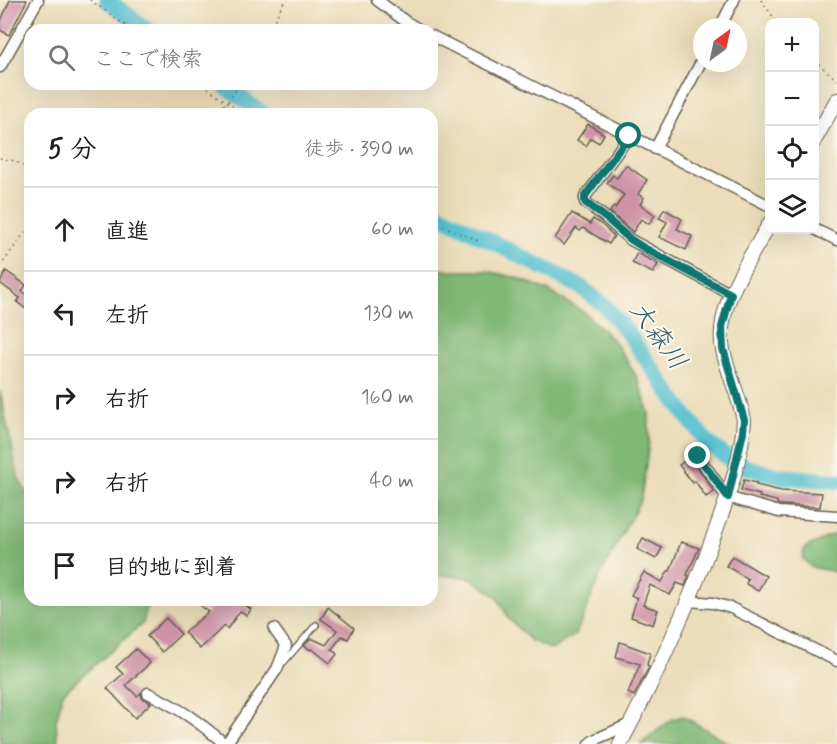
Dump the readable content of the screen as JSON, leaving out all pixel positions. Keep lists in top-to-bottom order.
{
  "water": ["大森川"],
  "north": "top right",
  "page": {
    "map_buttons": ["+", "−"],
    "search": "ここで検索",
    "heading": ["5 分", "徒歩 · 390 m"],
    "list": [
      ["直進", "60 m"],
      ["左折", "130 m"],
      ["右折", "160 m"],
      ["右折", "40 m"],
      "目的地に到着"
    ]
  }
}
